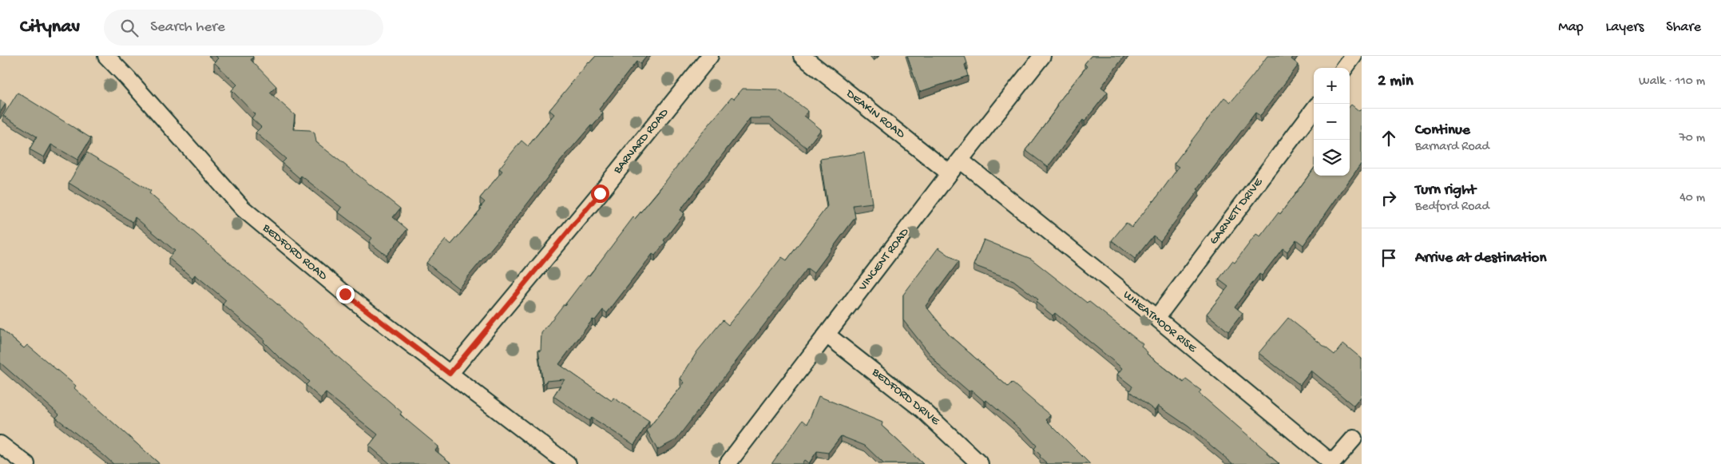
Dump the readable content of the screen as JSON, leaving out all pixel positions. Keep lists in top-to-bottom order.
{
  "streets": {
    "street": [
      "DEAKIN ROAD",
      "BARNARD ROAD",
      "GARNETT DRIVE",
      "BEDFORD ROAD",
      "VINCENT ROAD",
      "WHEATMOOR RISE",
      "BEDFORD DRIVE"
    ]
  },
  "crossings": [
    ["DEAKIN ROAD", "VINCENT ROAD"],
    ["BARNARD ROAD", "BEDFORD ROAD"],
    ["GARNETT DRIVE", "WHEATMOOR RISE"],
    ["VINCENT ROAD", "WHEATMOOR RISE"],
    ["VINCENT ROAD", "BEDFORD DRIVE"]
  ],
  "page": {
    "header": "Citynav",
    "search": "Search here",
    "nav": ["Map", "Layers", "Share"],
    "heading": ["2 min", "Walk · 110 m"],
    "map_buttons": ["+", "−"],
    "list": [
      ["Continue", "Barnard Road", "70 m"],
      ["Turn right", "Bedford Road", "40 m"],
      "Arrive at destination"
    ]
  }
}
